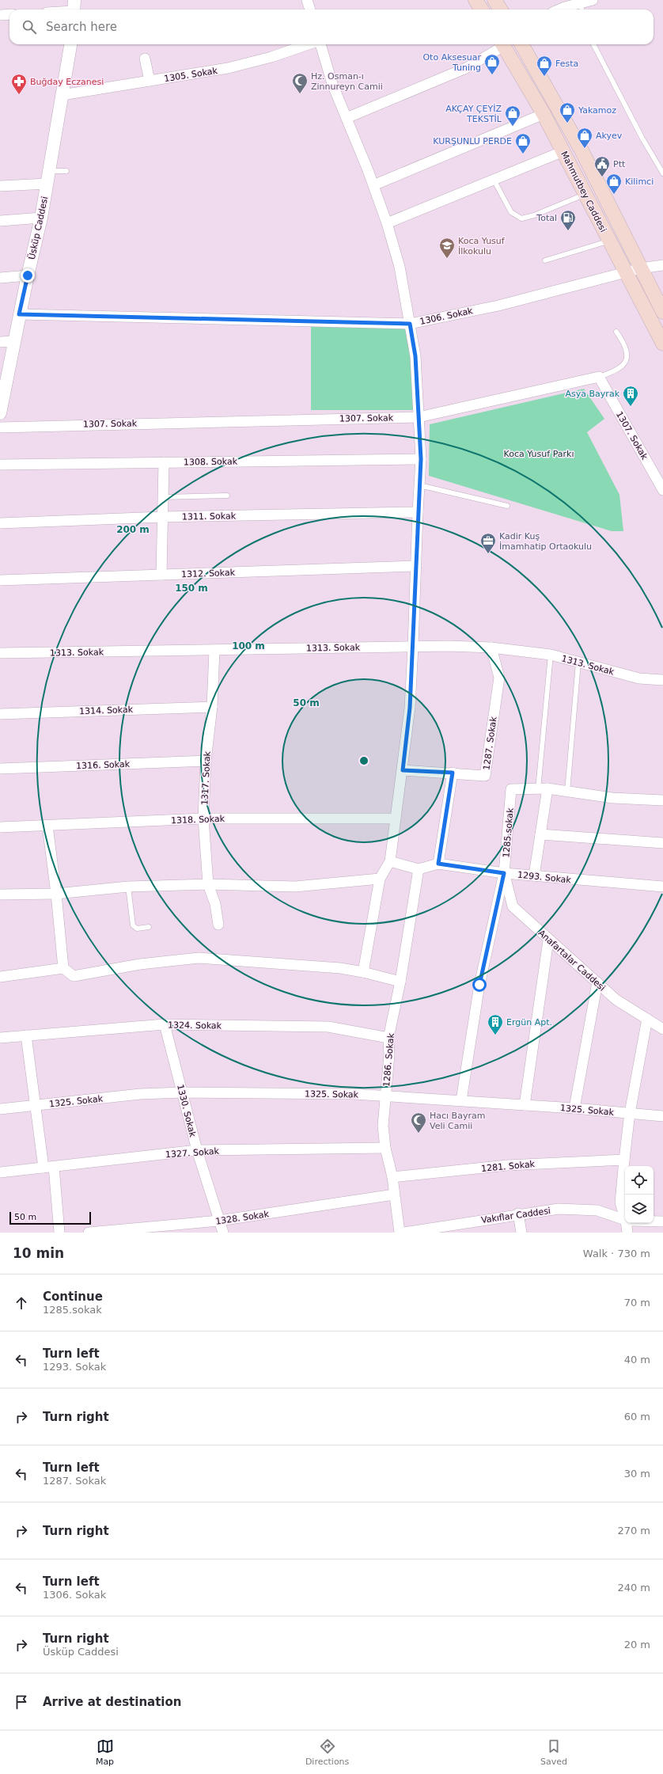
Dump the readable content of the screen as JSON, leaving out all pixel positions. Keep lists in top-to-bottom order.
{
  "streets": {
    "main road": ["Mahmutbey Caddesi"],
    "street": [
      "1305. Sokak",
      "Üsküp Caddesi",
      "1306. Sokak",
      "1307. Sokak",
      "1308. Sokak",
      "1311. Sokak",
      "1312. Sokak",
      "1313. Sokak",
      "1314. Sokak",
      "1287. Sokak",
      "1316. Sokak",
      "1317. Sokak",
      "1318. Sokak",
      "1285.sokak",
      "1293. Sokak",
      "Anafartalar Caddesi",
      "1324. Sokak",
      "1286. Sokak",
      "1325. Sokak",
      "1330. Sokak",
      "1327. Sokak",
      "1281. Sokak",
      "Vakıflar Caddesi",
      "1328. Sokak"
    ]
  },
  "crossings": [
    ["1305. Sokak", "Üsküp Caddesi"],
    ["Mahmutbey Caddesi", "1306. Sokak"],
    ["Üsküp Caddesi", "1306. Sokak"],
    ["1313. Sokak", "1287. Sokak"],
    ["1313. Sokak", "1317. Sokak"],
    ["1314. Sokak", "1317. Sokak"],
    ["1316. Sokak", "1317. Sokak"],
    ["1317. Sokak", "1318. Sokak"],
    ["1285.sokak", "1293. Sokak"],
    ["1285.sokak", "Anafartalar Caddesi"],
    ["1285.sokak", "1325. Sokak"],
    ["1293. Sokak", "Anafartalar Caddesi"],
    ["1293. Sokak", "1286. Sokak"],
    ["1324. Sokak", "1286. Sokak"],
    ["1324. Sokak", "1330. Sokak"],
    ["1286. Sokak", "1325. Sokak"],
    ["1286. Sokak", "1327. Sokak"],
    ["1286. Sokak", "1281. Sokak"],
    ["1286. Sokak", "1328. Sokak"],
    ["1325. Sokak", "1330. Sokak"],
    ["1330. Sokak", "1327. Sokak"],
    ["1330. Sokak", "1328. Sokak"]
  ],
  "parks": ["Koca Yusuf Parkı"],
  "places": {
    "shop": [
      "Oto Aksesuar Tuning",
      "Festa",
      "Yakamoz",
      "AKÇAY ÇEYİZ TEKSTİL",
      "Akyev",
      "KURŞUNLU PERDE",
      "Kilimci"
    ],
    "mosque": ["Hz. Osman-ı Zinnureyn Camii", "Hacı Bayram Veli Camii"],
    "pharmacy": ["Buğday Eczanesi"],
    "public building": ["Ptt"],
    "fuel station": ["Total"],
    "school or university": ["Koca Yusuf İlkokulu"],
    "building": ["Asya Bayrak", "Ergün Apt."],
    "office": ["Kadir Kuş İmamhatip Ortaokulu"]
  },
  "scale_bar": "50 m",
  "page": {
    "search": "Search here",
    "scale": "50 m",
    "heading": ["10 min", "Walk · 730 m"],
    "list": [
      ["Continue", "1285.sokak", "70 m"],
      ["Turn left", "1293. Sokak", "40 m"],
      ["Turn right", "60 m"],
      ["Turn left", "1287. Sokak", "30 m"],
      ["Turn right", "270 m"],
      ["Turn left", "1306. Sokak", "240 m"],
      ["Turn right", "Üsküp Caddesi", "20 m"],
      "Arrive at destination"
    ],
    "nav": ["Map", "Directions", "Saved"]
  },
  "rings": [
    "200 m",
    "150 m",
    "100 m",
    "50 m"
  ]
}
